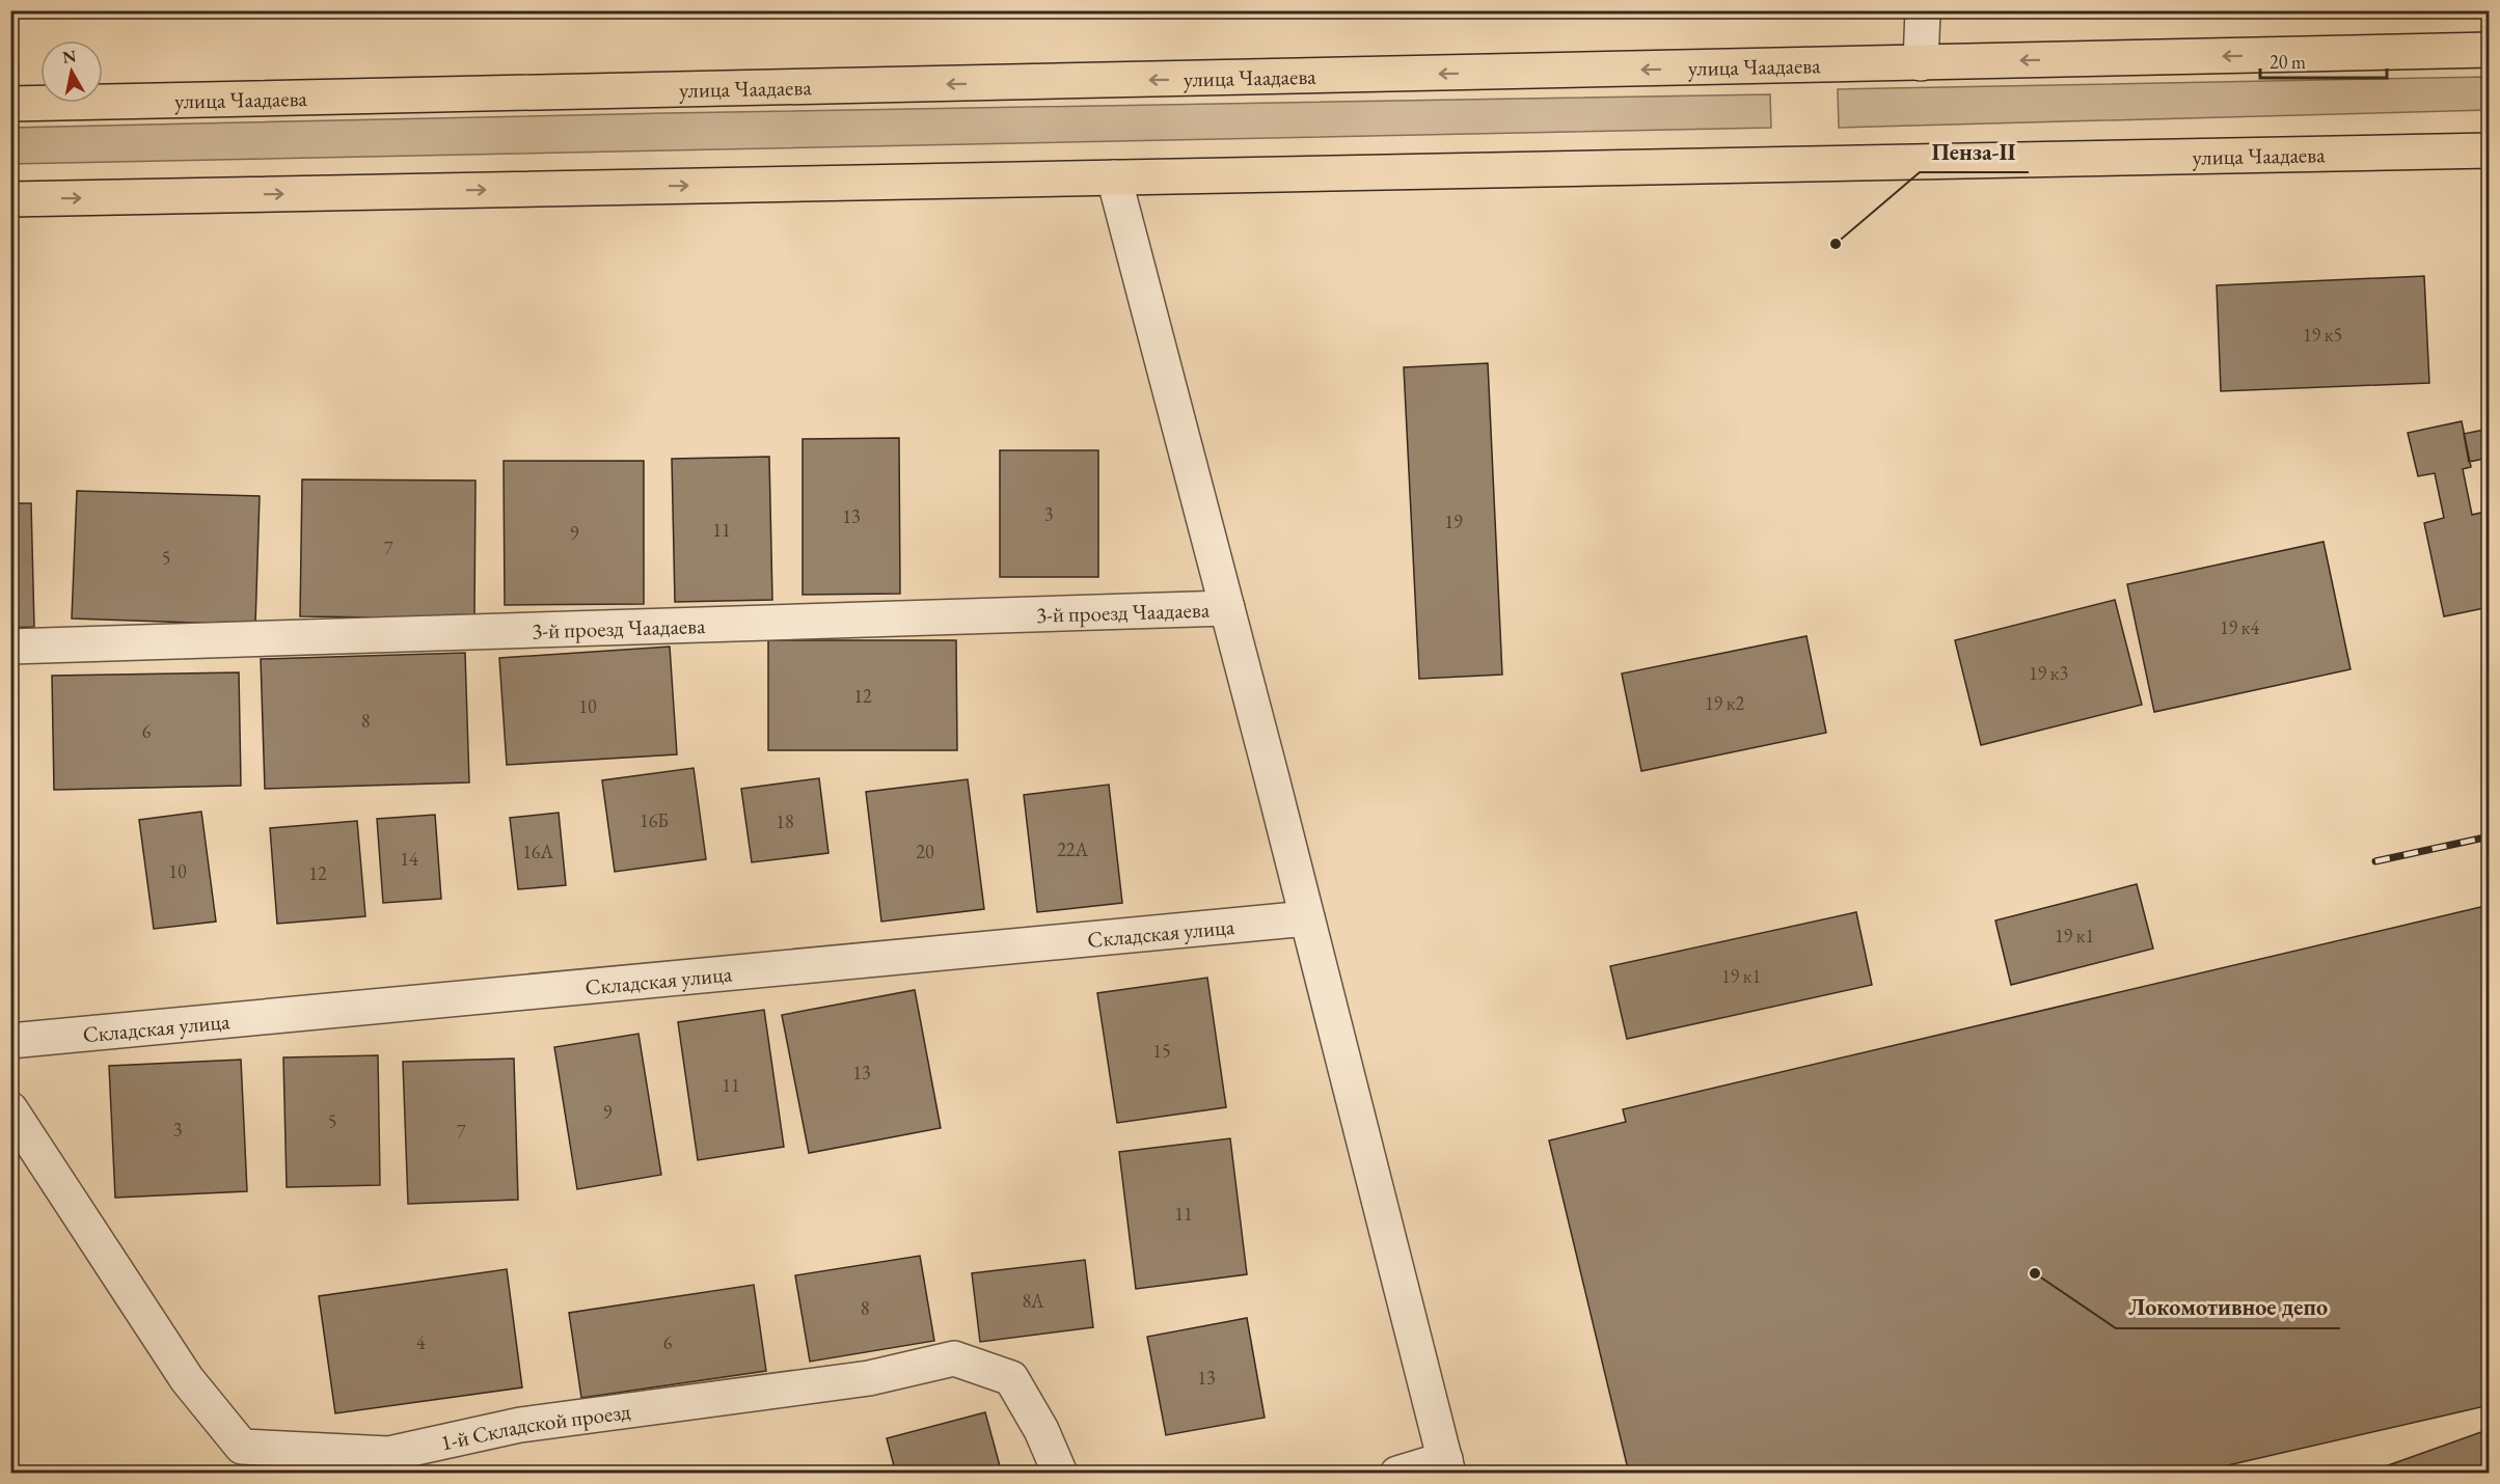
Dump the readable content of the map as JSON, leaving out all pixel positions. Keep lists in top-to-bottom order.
{
  "streets": {
    "main road": ["улица Чаадаева"],
    "street": ["3-й проезд Чаадаева", "Складская улица", "1-й Складской проезд"]
  },
  "places": ["Пенза-II", "Локомотивное депо"],
  "house_numbers": [
    "19 к5",
    "3",
    "13",
    "19",
    "11",
    "9",
    "7",
    "5",
    "19 к4",
    "19 к3",
    "12",
    "19 к2",
    "10",
    "8",
    "6",
    "16Б",
    "18",
    "22А",
    "16А",
    "20",
    "14",
    "10",
    "12",
    "19 к1",
    "19 к1",
    "15",
    "13",
    "11",
    "9",
    "5",
    "3",
    "7",
    "11",
    "8А",
    "8",
    "4",
    "6",
    "13"
  ],
  "scale_bar": "20 m",
  "north": "top"
}
